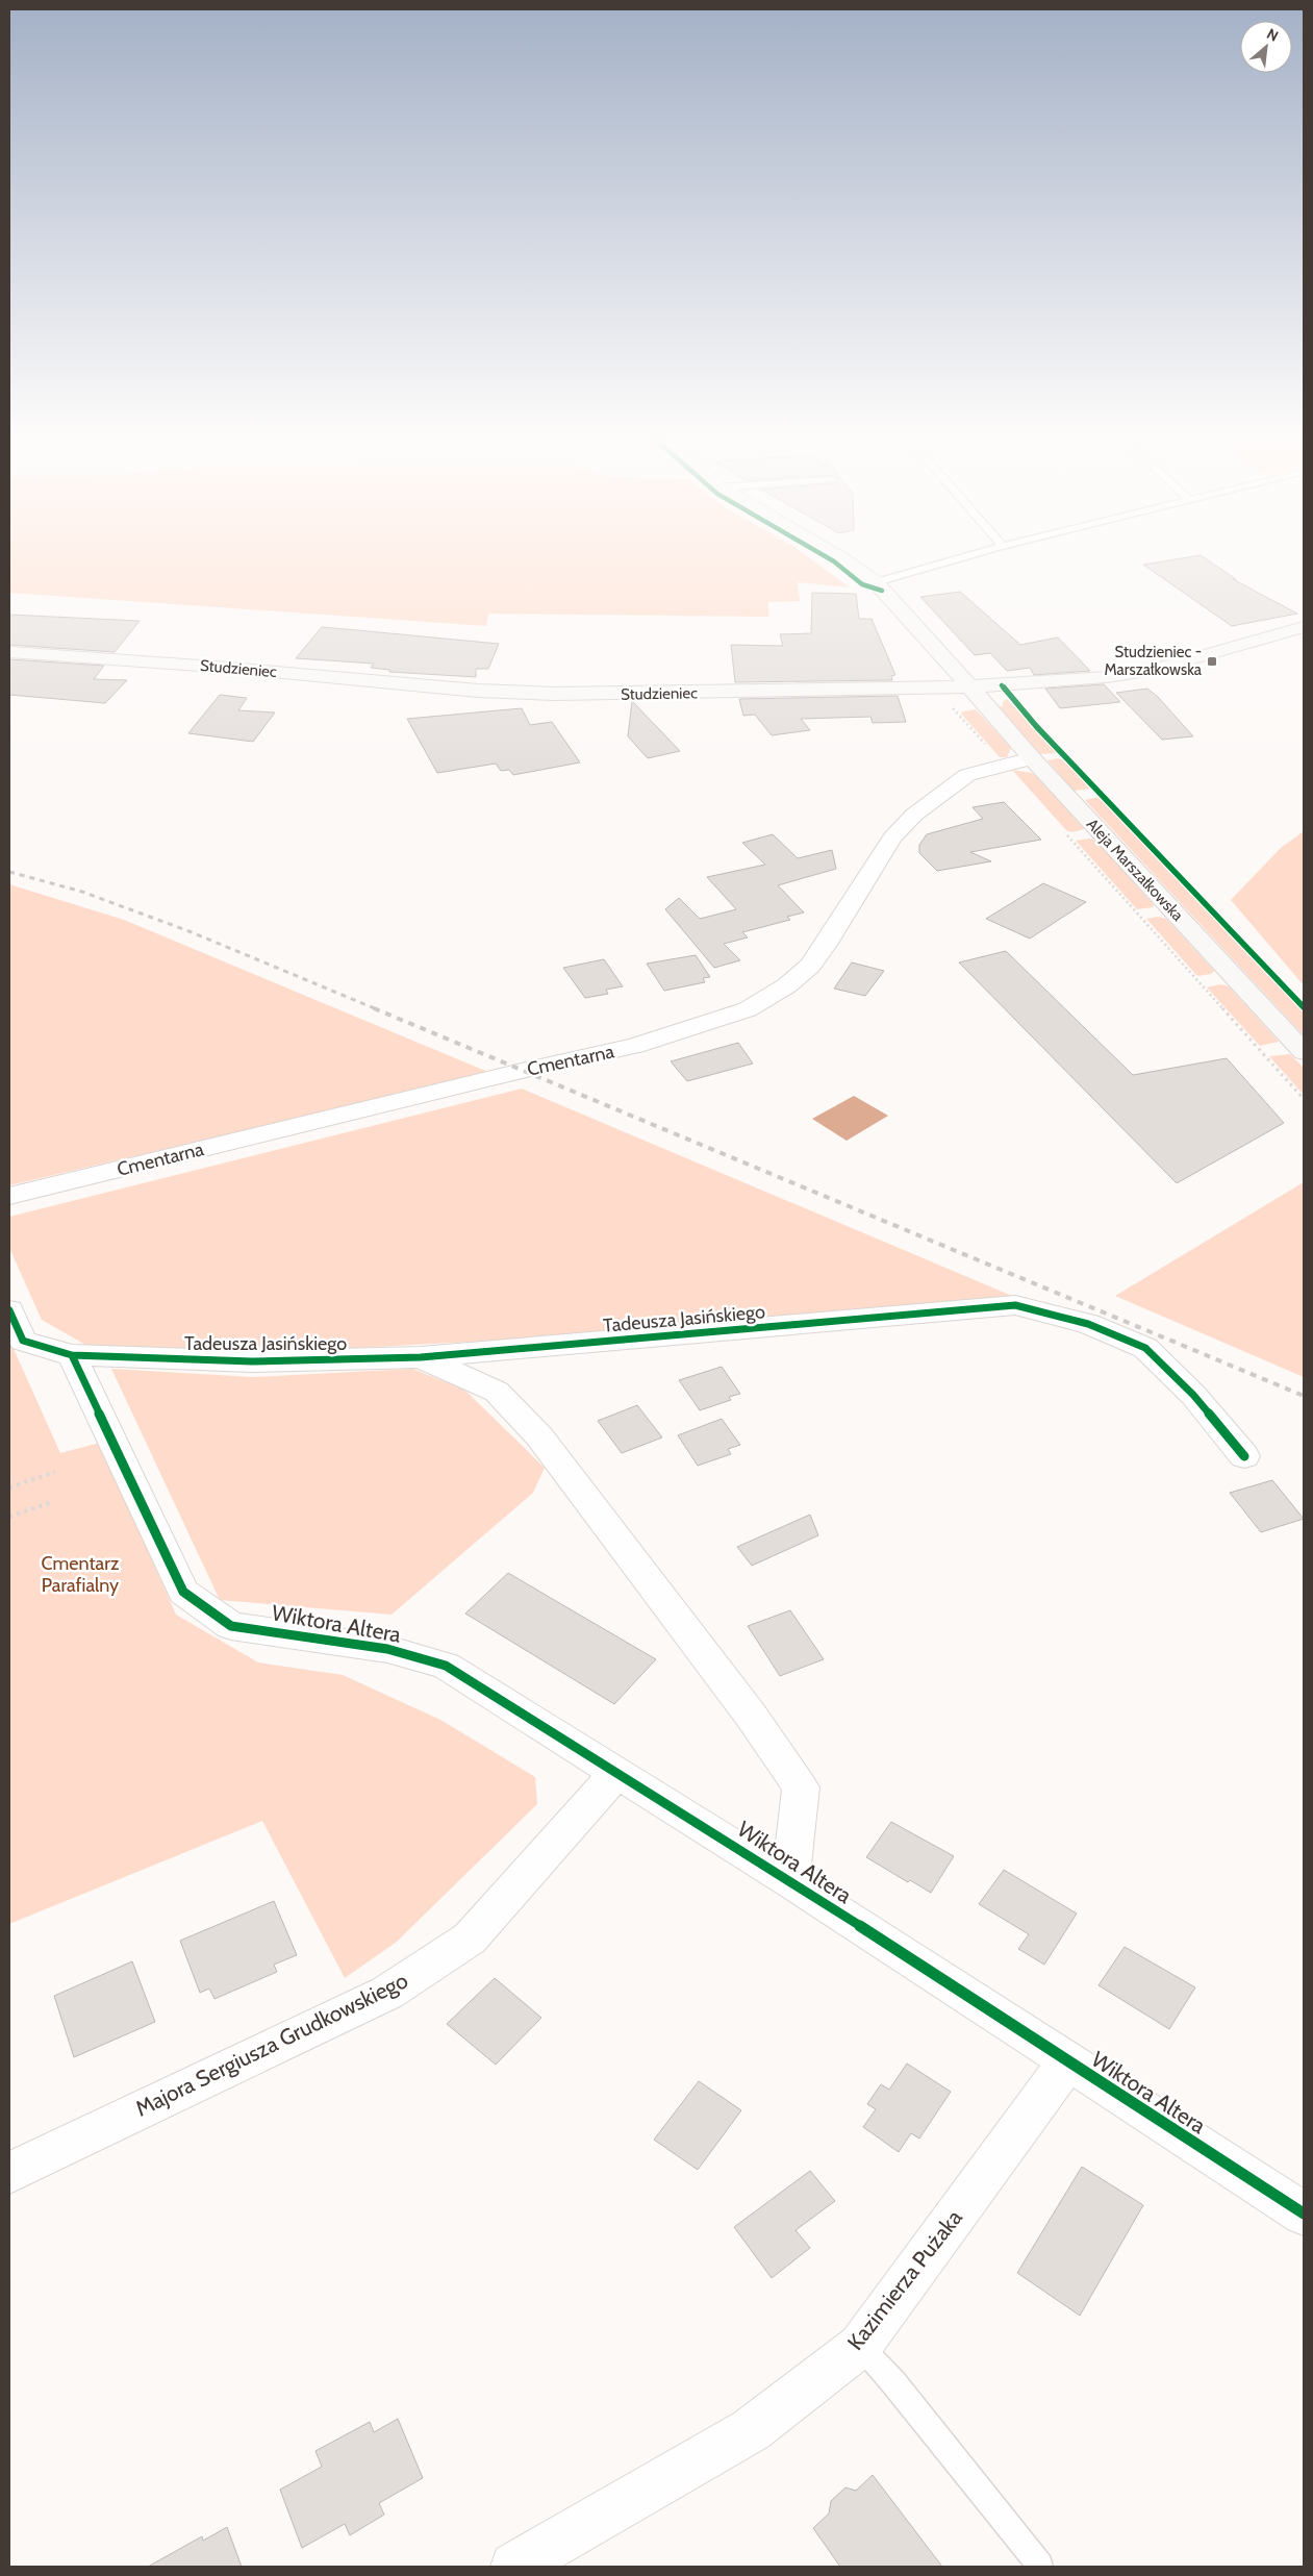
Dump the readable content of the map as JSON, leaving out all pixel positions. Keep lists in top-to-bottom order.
{
  "streets": {
    "main road": ["Studzieniec", "Aleja Marszałkowska"],
    "street": [
      "Cmentarna",
      "Tadeusza Jasińskiego",
      "Wiktora Altera",
      "Majora Sergiusza Grudkowskiego",
      "Kazimierza Pużaka"
    ]
  },
  "crossings": [
    ["Studzieniec", "Aleja Marszałkowska"],
    ["Aleja Marszałkowska", "Cmentarna"],
    ["Tadeusza Jasińskiego", "Wiktora Altera"],
    ["Wiktora Altera", "Majora Sergiusza Grudkowskiego"],
    ["Wiktora Altera", "Kazimierza Pużaka"]
  ],
  "parks": ["Cmentarz Parafialny"],
  "places": {
    "transit": ["Studzieniec - Marszałkowska"]
  },
  "north": "top right"
}
